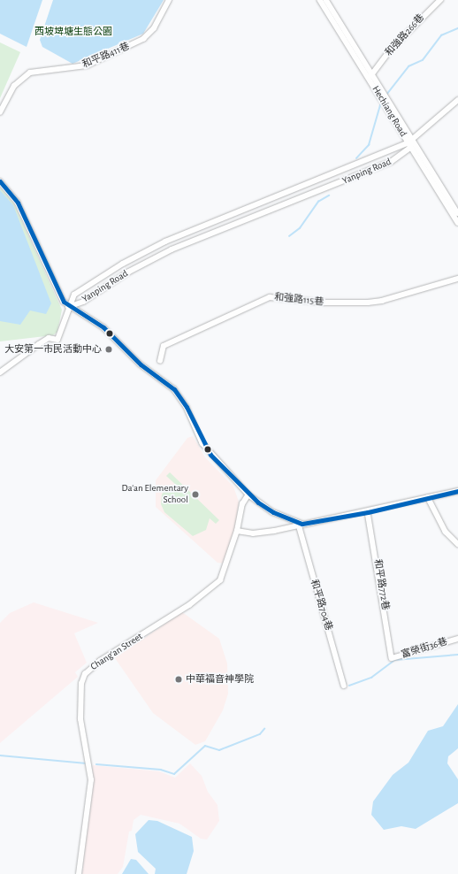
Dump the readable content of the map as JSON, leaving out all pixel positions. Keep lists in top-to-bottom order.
{
  "streets": {
    "street": [
      "和強路266巷",
      "和平路411巷",
      "Hechiang Road",
      "Yanping Road",
      "和強路115巷",
      "和平路772巷",
      "和平路704巷",
      "富榮街36巷",
      "Chang'an Street"
    ]
  },
  "crossings": [
    ["和強路266巷", "Hechiang Road"],
    ["Hechiang Road", "Yanping Road"],
    ["和平路772巷", "富榮街36巷"]
  ],
  "parks": ["西坡埤塘生態公園"],
  "places": ["大安第一市民活動中心", "Da'an Elementary School", "中華福音神學院"]
}
